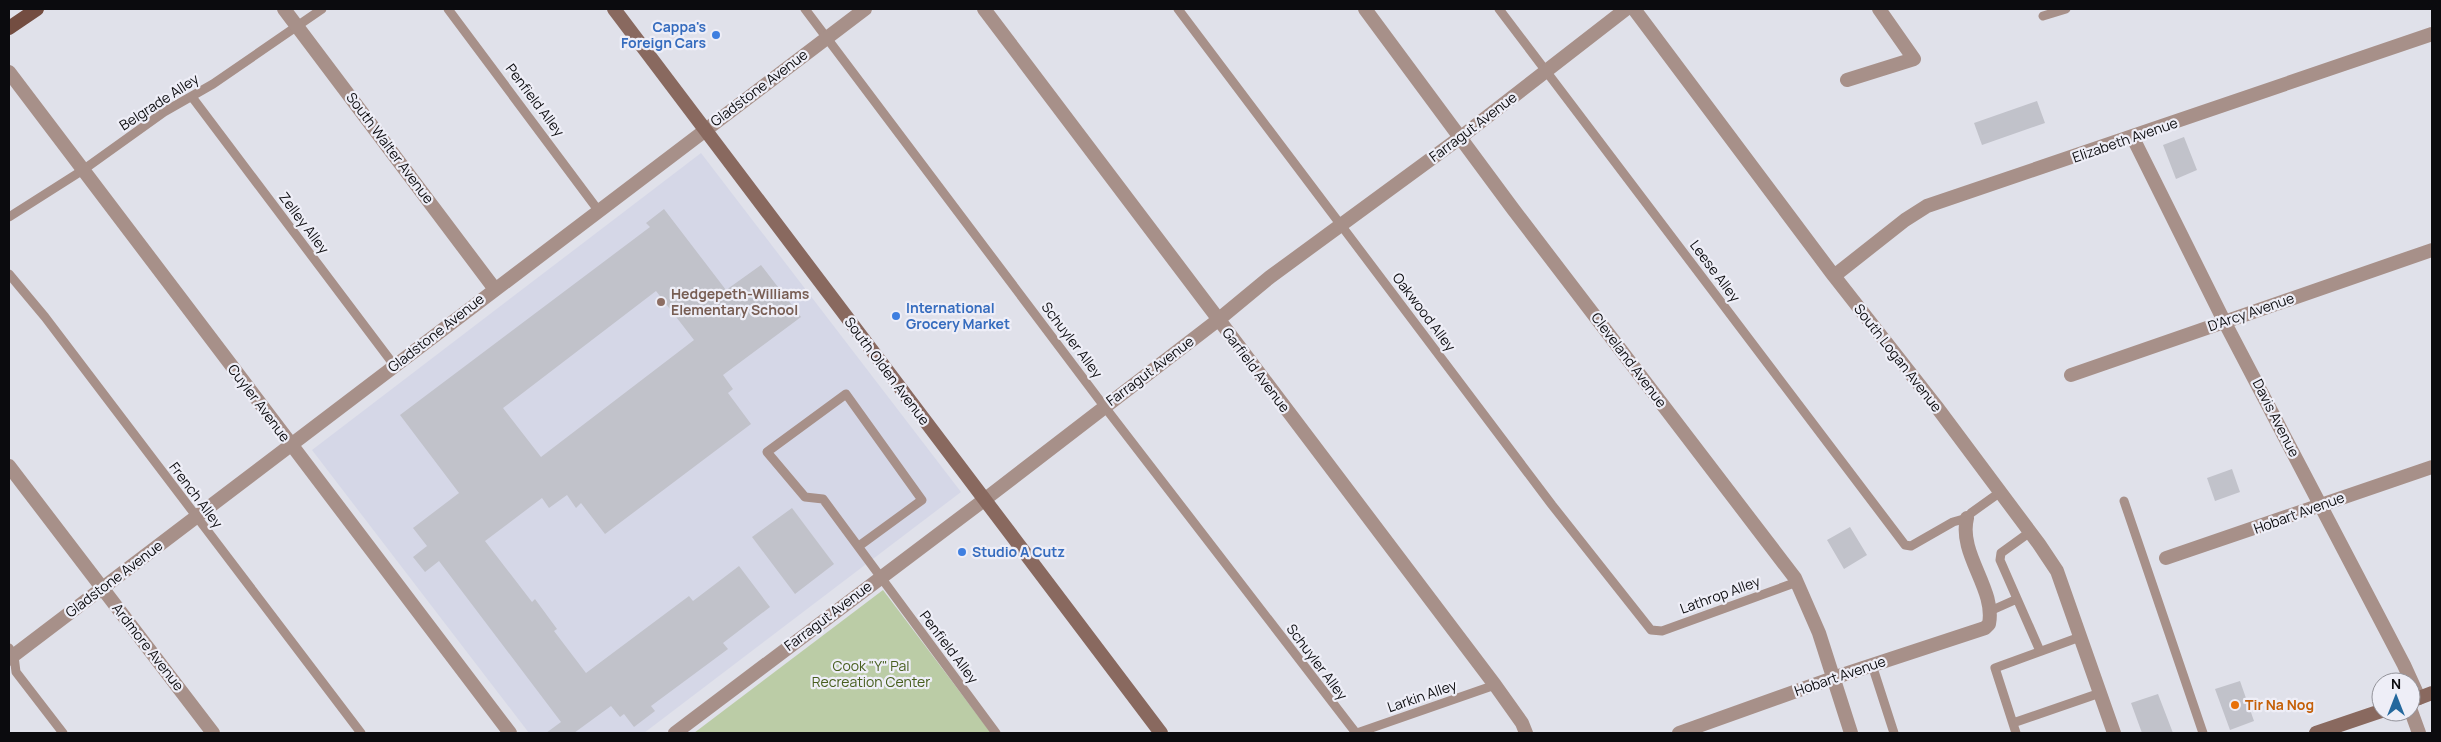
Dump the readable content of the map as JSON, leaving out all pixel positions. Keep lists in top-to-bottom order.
{
  "streets": {
    "main road": ["South Olden Avenue"],
    "street": [
      "Gladstone Avenue",
      "Farragut Avenue",
      "Elizabeth Avenue",
      "South Walter Avenue",
      "D'Arcy Avenue",
      "South Logan Avenue",
      "Cleveland Avenue",
      "Garfield Avenue",
      "Cuyler Avenue",
      "Davis Avenue",
      "Hobart Avenue",
      "Ardmore Avenue"
    ],
    "lane": [
      "Penfield Alley",
      "Belgrade Alley",
      "Zelley Alley",
      "Leese Alley",
      "Oakwood Alley",
      "Schuyler Alley",
      "French Alley",
      "Lathrop Alley",
      "Larkin Alley"
    ]
  },
  "crossings": [
    ["Gladstone Avenue", "Penfield Alley"],
    ["Gladstone Avenue", "South Walter Avenue"],
    ["Gladstone Avenue", "Zelley Alley"],
    ["Gladstone Avenue", "Schuyler Alley"],
    ["Gladstone Avenue", "South Olden Avenue"],
    ["Gladstone Avenue", "Cuyler Avenue"],
    ["Gladstone Avenue", "French Alley"],
    ["Gladstone Avenue", "Ardmore Avenue"],
    ["Penfield Alley", "Farragut Avenue"],
    ["Belgrade Alley", "South Walter Avenue"],
    ["Belgrade Alley", "Zelley Alley"],
    ["Belgrade Alley", "Cuyler Avenue"],
    ["Farragut Avenue", "Leese Alley"],
    ["Farragut Avenue", "Oakwood Alley"],
    ["Farragut Avenue", "Schuyler Alley"],
    ["Farragut Avenue", "Cleveland Avenue"],
    ["Farragut Avenue", "Garfield Avenue"],
    ["Farragut Avenue", "South Olden Avenue"],
    ["Elizabeth Avenue", "South Logan Avenue"],
    ["Elizabeth Avenue", "Davis Avenue"],
    ["Oakwood Alley", "Lathrop Alley"],
    ["D'Arcy Avenue", "Davis Avenue"],
    ["Schuyler Alley", "Larkin Alley"],
    ["Cleveland Avenue", "Hobart Avenue"],
    ["Cleveland Avenue", "Lathrop Alley"],
    ["Garfield Avenue", "Larkin Alley"],
    ["Davis Avenue", "Hobart Avenue"]
  ],
  "parks": ["Cook \"Y\" Pal Recreation Center"],
  "places": [
    "Cappa's Foreign Cars",
    "Hedgepeth-Williams Elementary School",
    "International Grocery Market",
    "Studio A Cutz",
    "Tir Na Nog"
  ],
  "north": "top"
}
